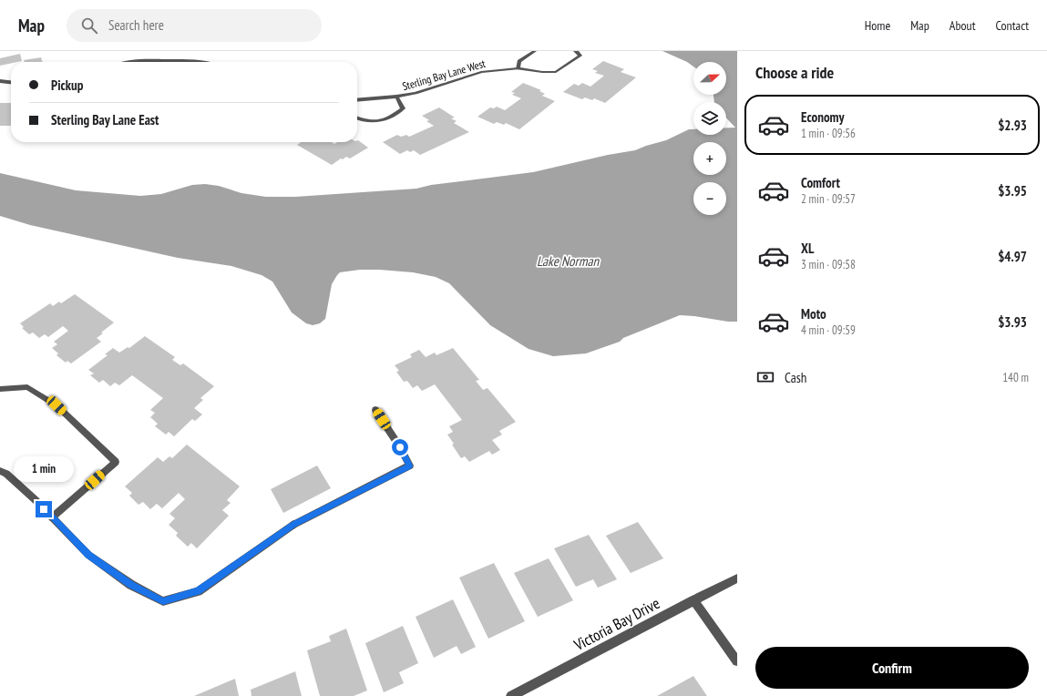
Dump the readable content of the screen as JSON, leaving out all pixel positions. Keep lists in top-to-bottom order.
{
  "streets": {
    "street": ["Sterling Bay Lane West", "Victoria Bay Drive"]
  },
  "water": ["Lake Norman"],
  "north": "right",
  "page": {
    "header": "Map",
    "search": "Search here",
    "nav": [
      "Home",
      "Map",
      "About",
      "Contact"
    ],
    "heading": "Choose a ride",
    "map_buttons": ["+", "−"],
    "banner": ["Pickup", "Sterling Bay Lane East"],
    "list": [
      {
        "name": "Economy",
        "note": "1 min · 09:56",
        "value": "$2.93"
      },
      {
        "name": "Comfort",
        "note": "2 min · 09:57",
        "value": "$3.95"
      },
      {
        "name": "XL",
        "note": "3 min · 09:58",
        "value": "$4.97"
      },
      {
        "name": "Moto",
        "note": "4 min · 09:59",
        "value": "$3.93"
      }
    ],
    "pay": ["Cash", "140 m"],
    "bubble": "1 min",
    "buttons": "Confirm"
  }
}
